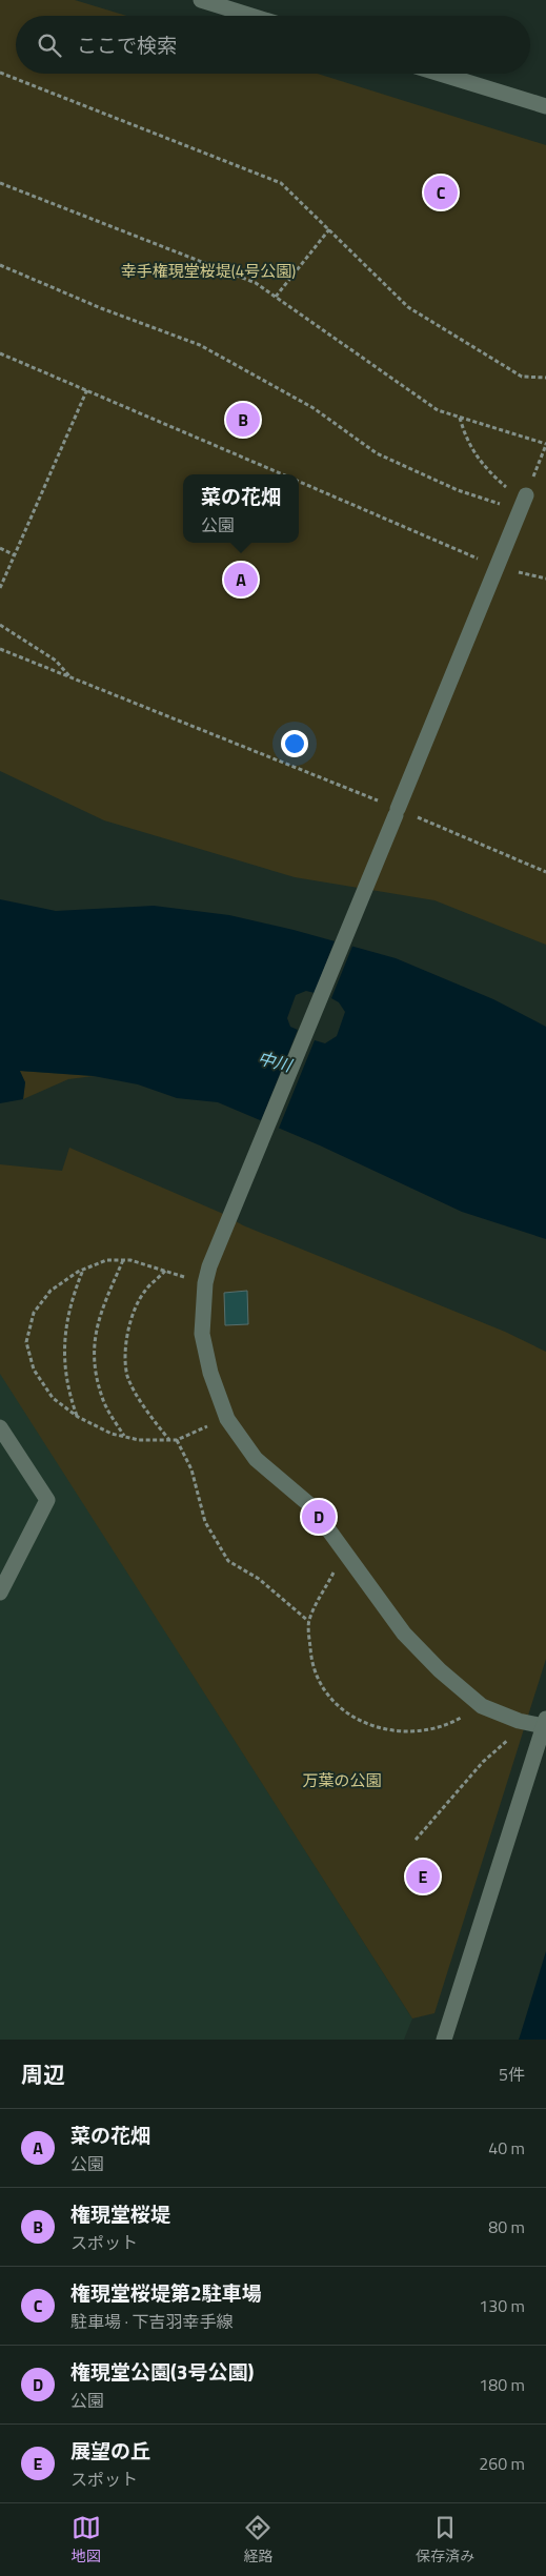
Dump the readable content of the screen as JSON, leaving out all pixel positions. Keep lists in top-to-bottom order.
{
  "water": ["中川"],
  "parks": ["幸手権現堂桜堤(4号公園)", "万葉の公園"],
  "page": {
    "search": "ここで検索",
    "pins": [
      "C",
      "B",
      "A",
      "D",
      "E"
    ],
    "popup": ["菜の花畑", "公園"],
    "heading": ["周辺", "5件"],
    "list": [
      {
        "mark": "A",
        "name": "菜の花畑",
        "note": "公園",
        "value": "40 m"
      },
      {
        "mark": "B",
        "name": "権現堂桜堤",
        "note": "スポット",
        "value": "80 m"
      },
      {
        "mark": "C",
        "name": "権現堂桜堤第2駐車場",
        "note": "駐車場 · 下吉羽幸手線",
        "value": "130 m"
      },
      {
        "mark": "D",
        "name": "権現堂公園(3号公園)",
        "note": "公園",
        "value": "180 m"
      },
      {
        "mark": "E",
        "name": "展望の丘",
        "note": "スポット",
        "value": "260 m"
      }
    ],
    "nav": ["地図", "経路", "保存済み"]
  }
}
